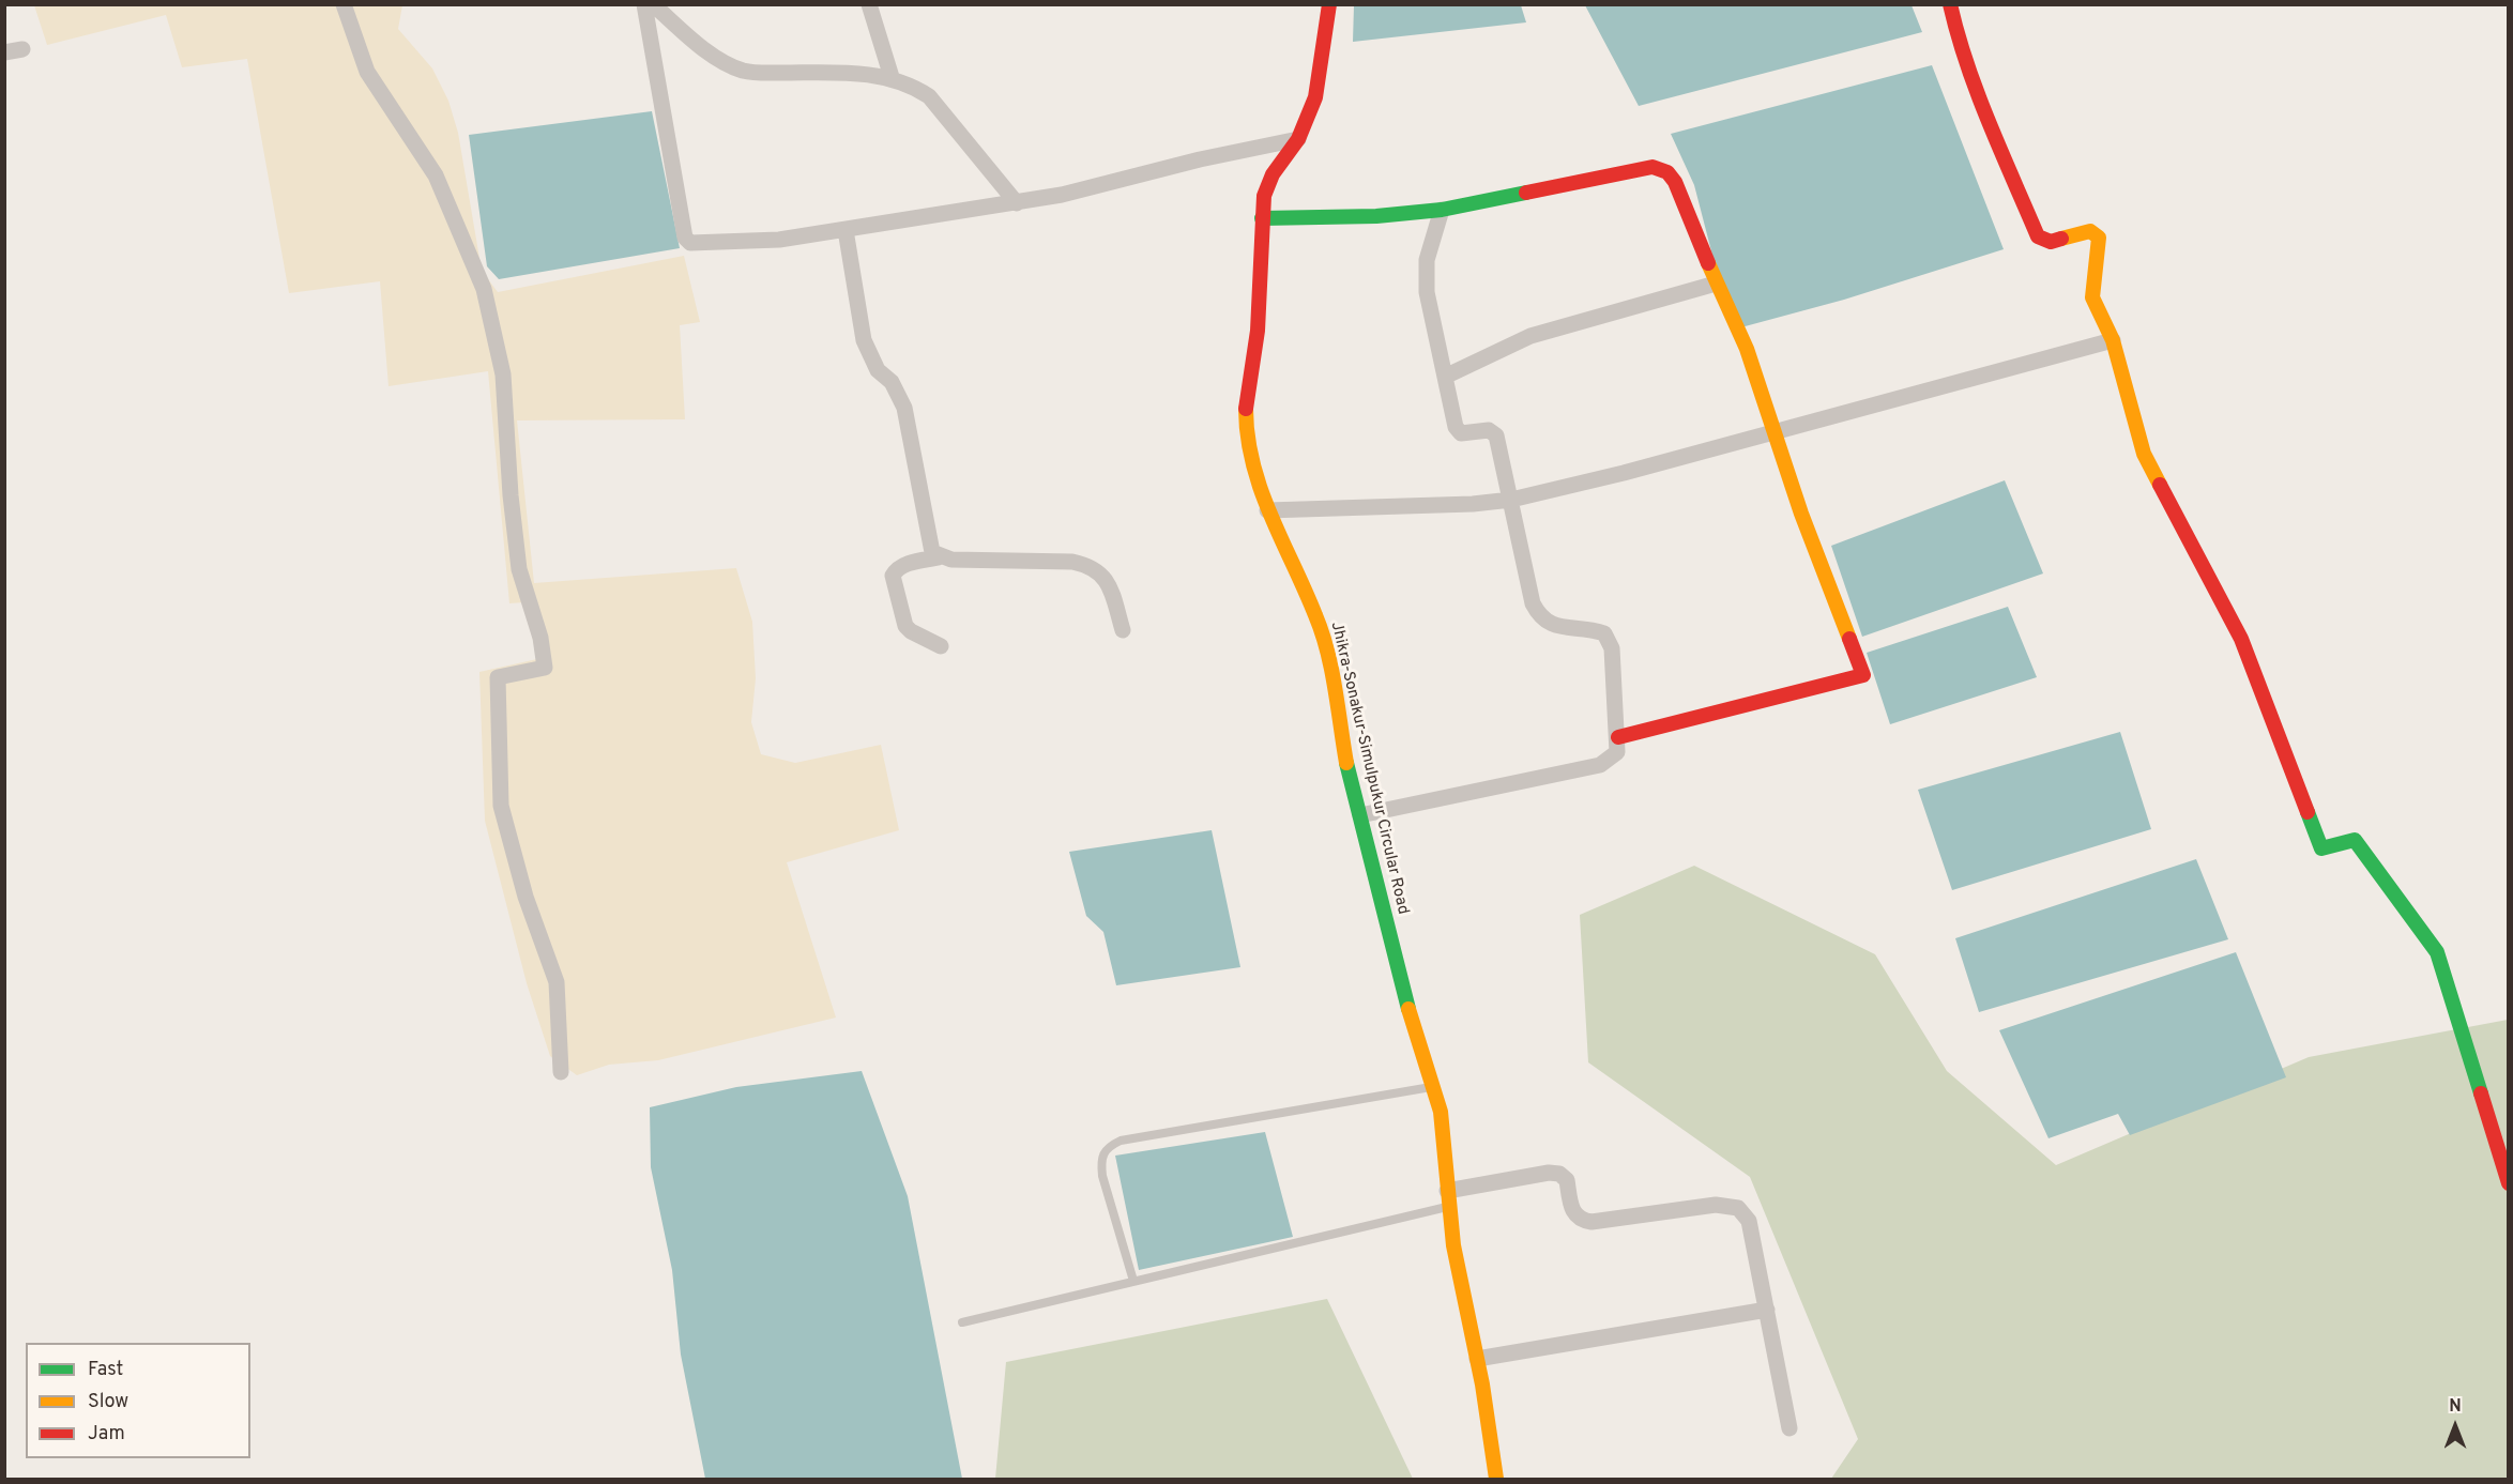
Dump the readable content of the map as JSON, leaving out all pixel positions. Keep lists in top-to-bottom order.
{
  "streets": {
    "street": ["Jhikra-Sonakur-Simulpukur Circular Road"]
  },
  "legend": ["Fast", "Slow", "Jam"],
  "north": "top"
}
